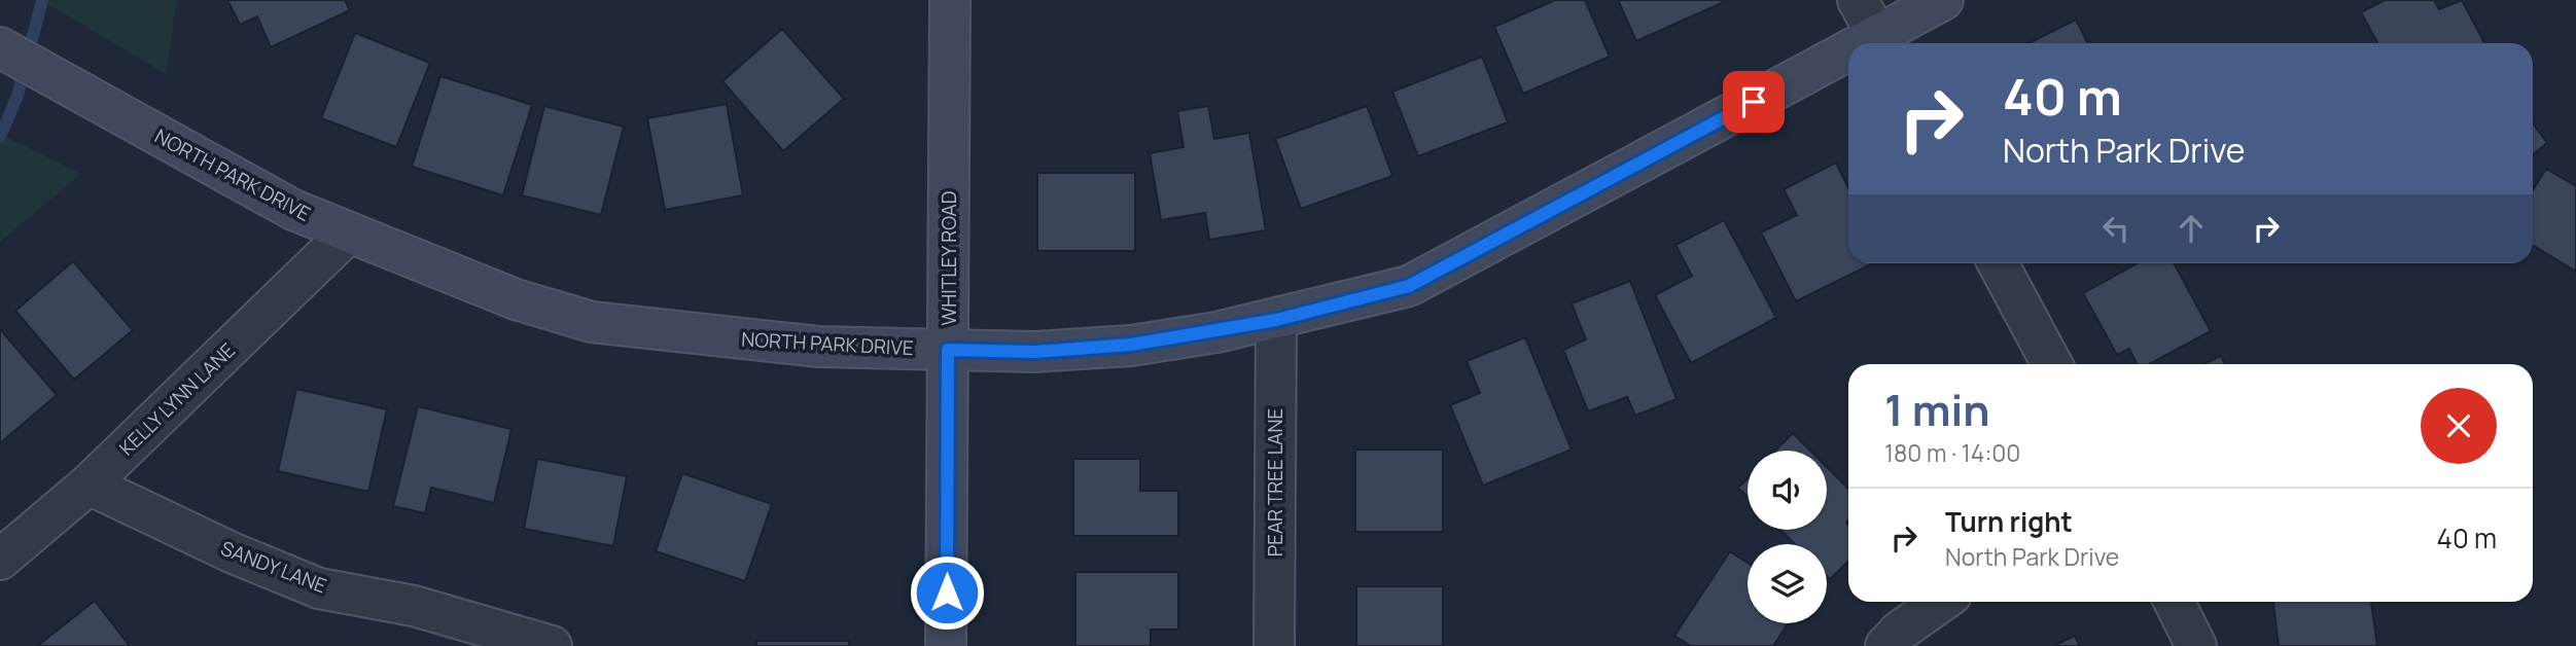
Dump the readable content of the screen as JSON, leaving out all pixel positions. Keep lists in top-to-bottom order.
{
  "streets": {
    "street": [
      "NORTH PARK DRIVE",
      "WHITLEY ROAD",
      "KELLY LYNN LANE",
      "PEAR TREE LANE",
      "SANDY LANE"
    ]
  },
  "crossings": [
    ["NORTH PARK DRIVE", "WHITLEY ROAD"],
    ["NORTH PARK DRIVE", "KELLY LYNN LANE"],
    ["NORTH PARK DRIVE", "PEAR TREE LANE"],
    ["KELLY LYNN LANE", "SANDY LANE"]
  ],
  "page": {
    "turn": ["40 m", "North Park Drive"],
    "heading": ["1 min", "180 m · 14:00"],
    "list": [
      {
        "name": "Turn right",
        "note": "North Park Drive",
        "value": "40 m"
      }
    ]
  }
}
